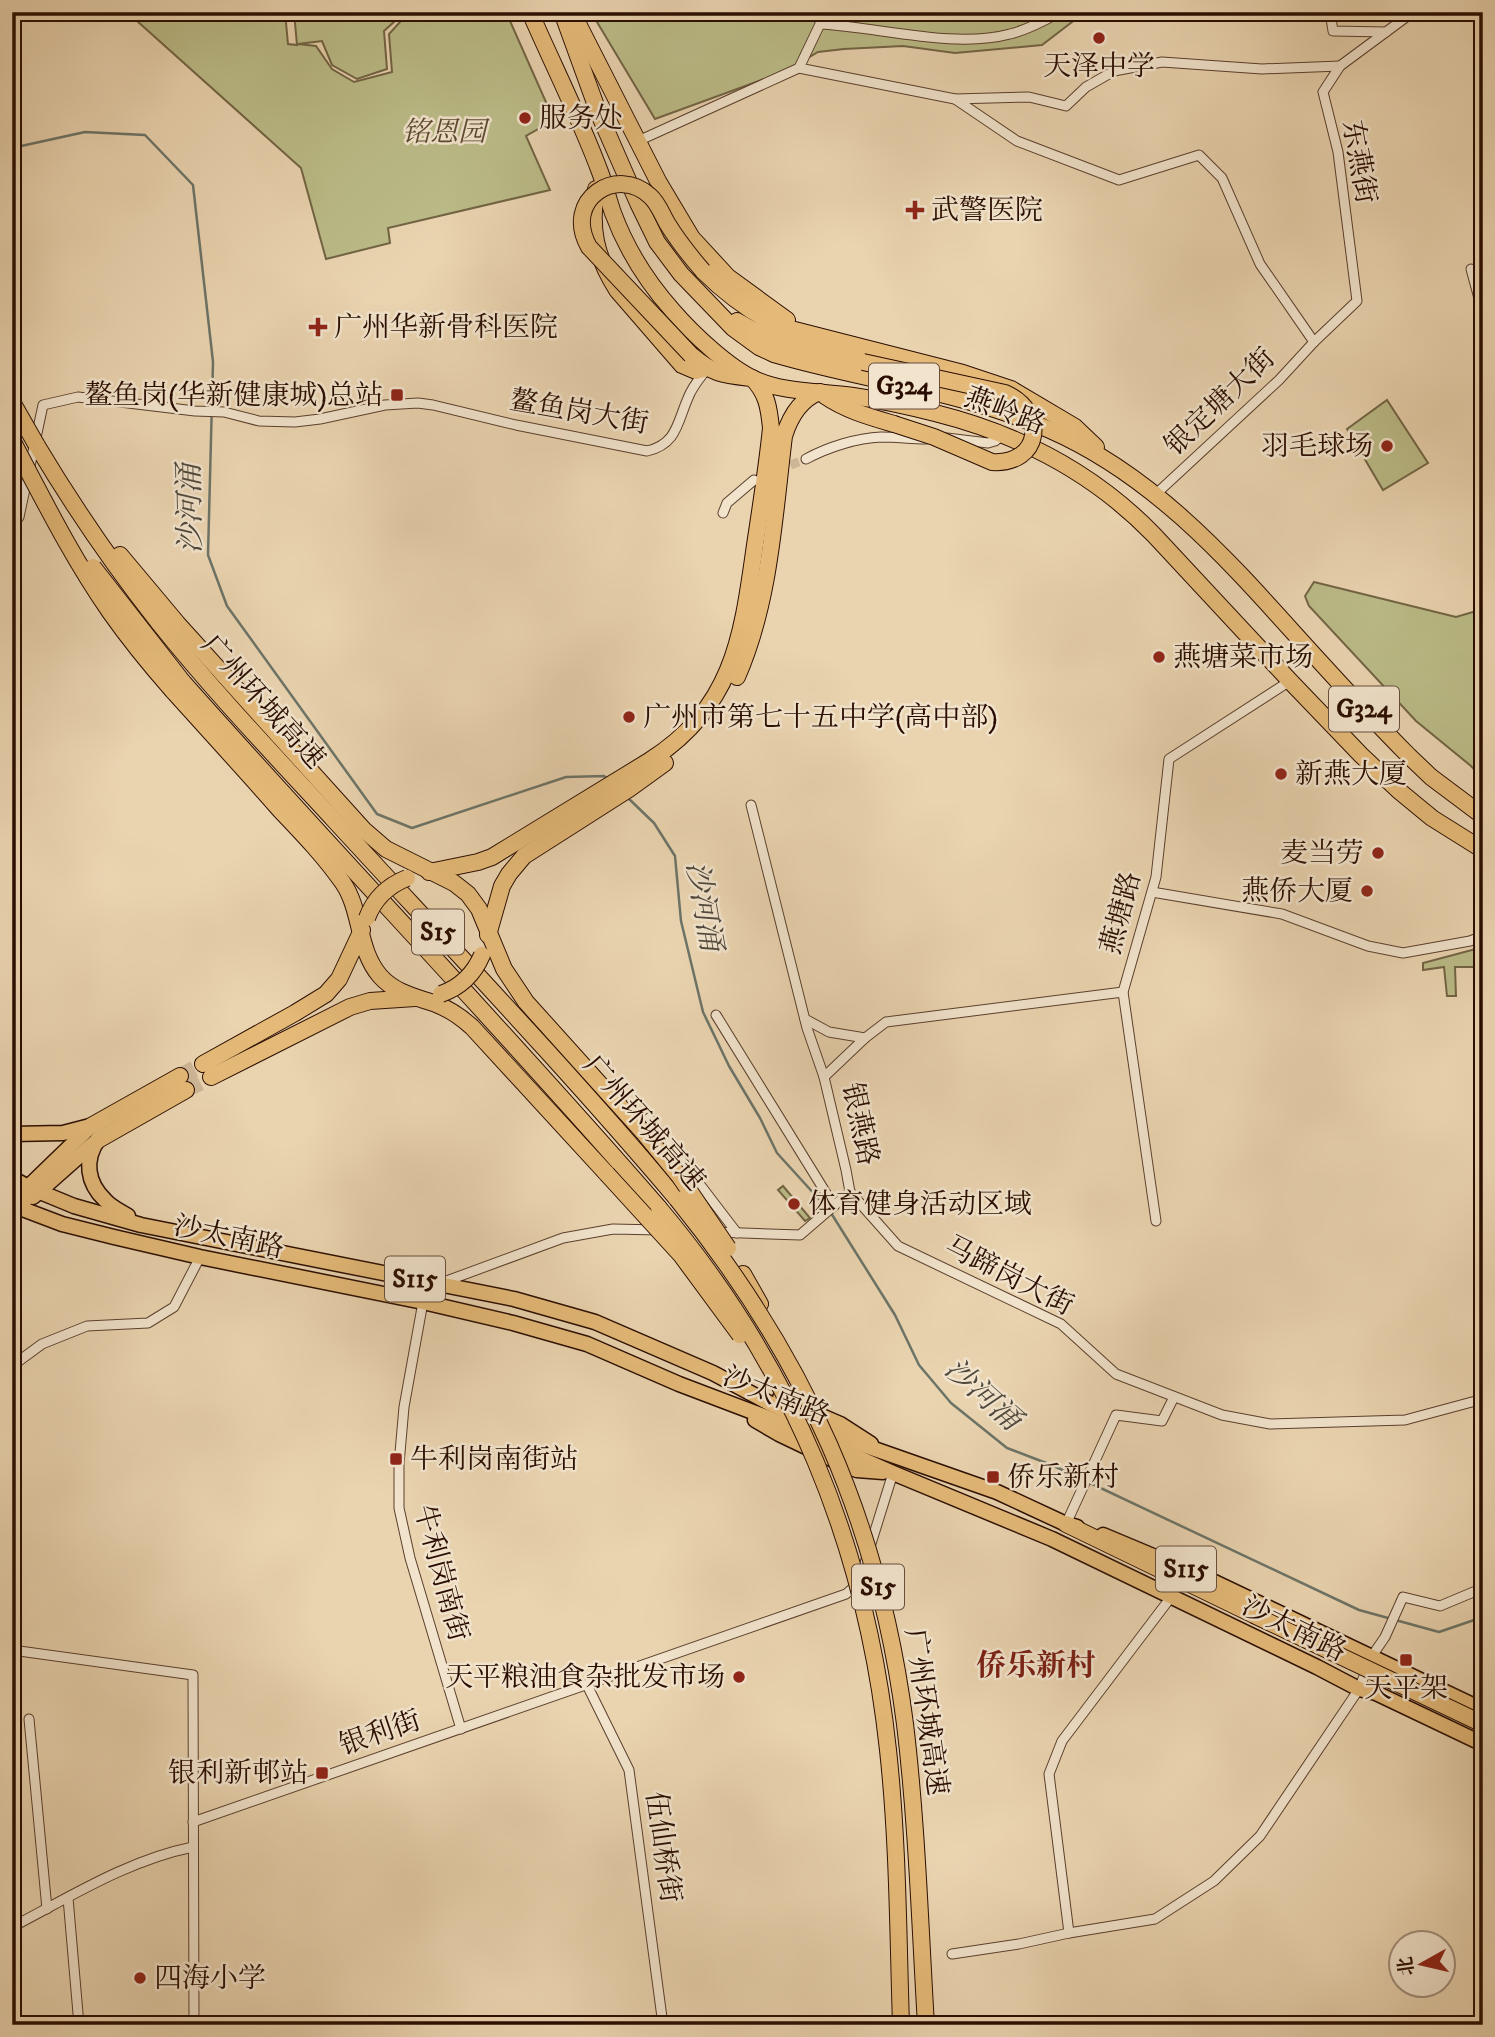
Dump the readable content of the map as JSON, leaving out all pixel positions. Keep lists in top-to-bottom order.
{
  "streets": {
    "highway": [
      "G324",
      "燕岭路",
      "广州环城高速",
      "S15"
    ],
    "main road": ["沙太南路", "S115"],
    "street": [
      "东燕街",
      "银定塘大街",
      "鳌鱼岗大街",
      "燕塘路",
      "银燕路",
      "马蹄岗大街",
      "牛利岗南街",
      "银利街",
      "伍仙桥街"
    ]
  },
  "crossings": [
    ["东燕街", "银定塘大街"],
    ["银定塘大街", "燕岭路"],
    ["燕岭路", "燕塘路"],
    ["燕塘路", "银燕路"],
    ["银燕路", "沙太南路"],
    ["银燕路", "马蹄岗大街"],
    ["沙太南路", "牛利岗南街"],
    ["沙太南路", "银利街"],
    ["牛利岗南街", "银利街"],
    ["银利街", "伍仙桥街"]
  ],
  "districts": ["侨乐新村"],
  "water": ["沙河涌"],
  "parks": ["铭恩园"],
  "places": {
    "other": [
      "天泽中学",
      "服务处",
      "羽毛球场",
      "燕塘菜市场",
      "广州市第七十五中学(高中部)",
      "新燕大厦",
      "麦当劳",
      "燕侨大厦",
      "体育健身活动区域",
      "天平粮油食杂批发市场",
      "四海小学"
    ],
    "health": ["武警医院", "广州华新骨科医院"],
    "transit": [
      "鳌鱼岗(华新健康城)总站",
      "牛利岗南街站",
      "侨乐新村",
      "天平架",
      "银利新邨站"
    ]
  },
  "north": "left"
}
